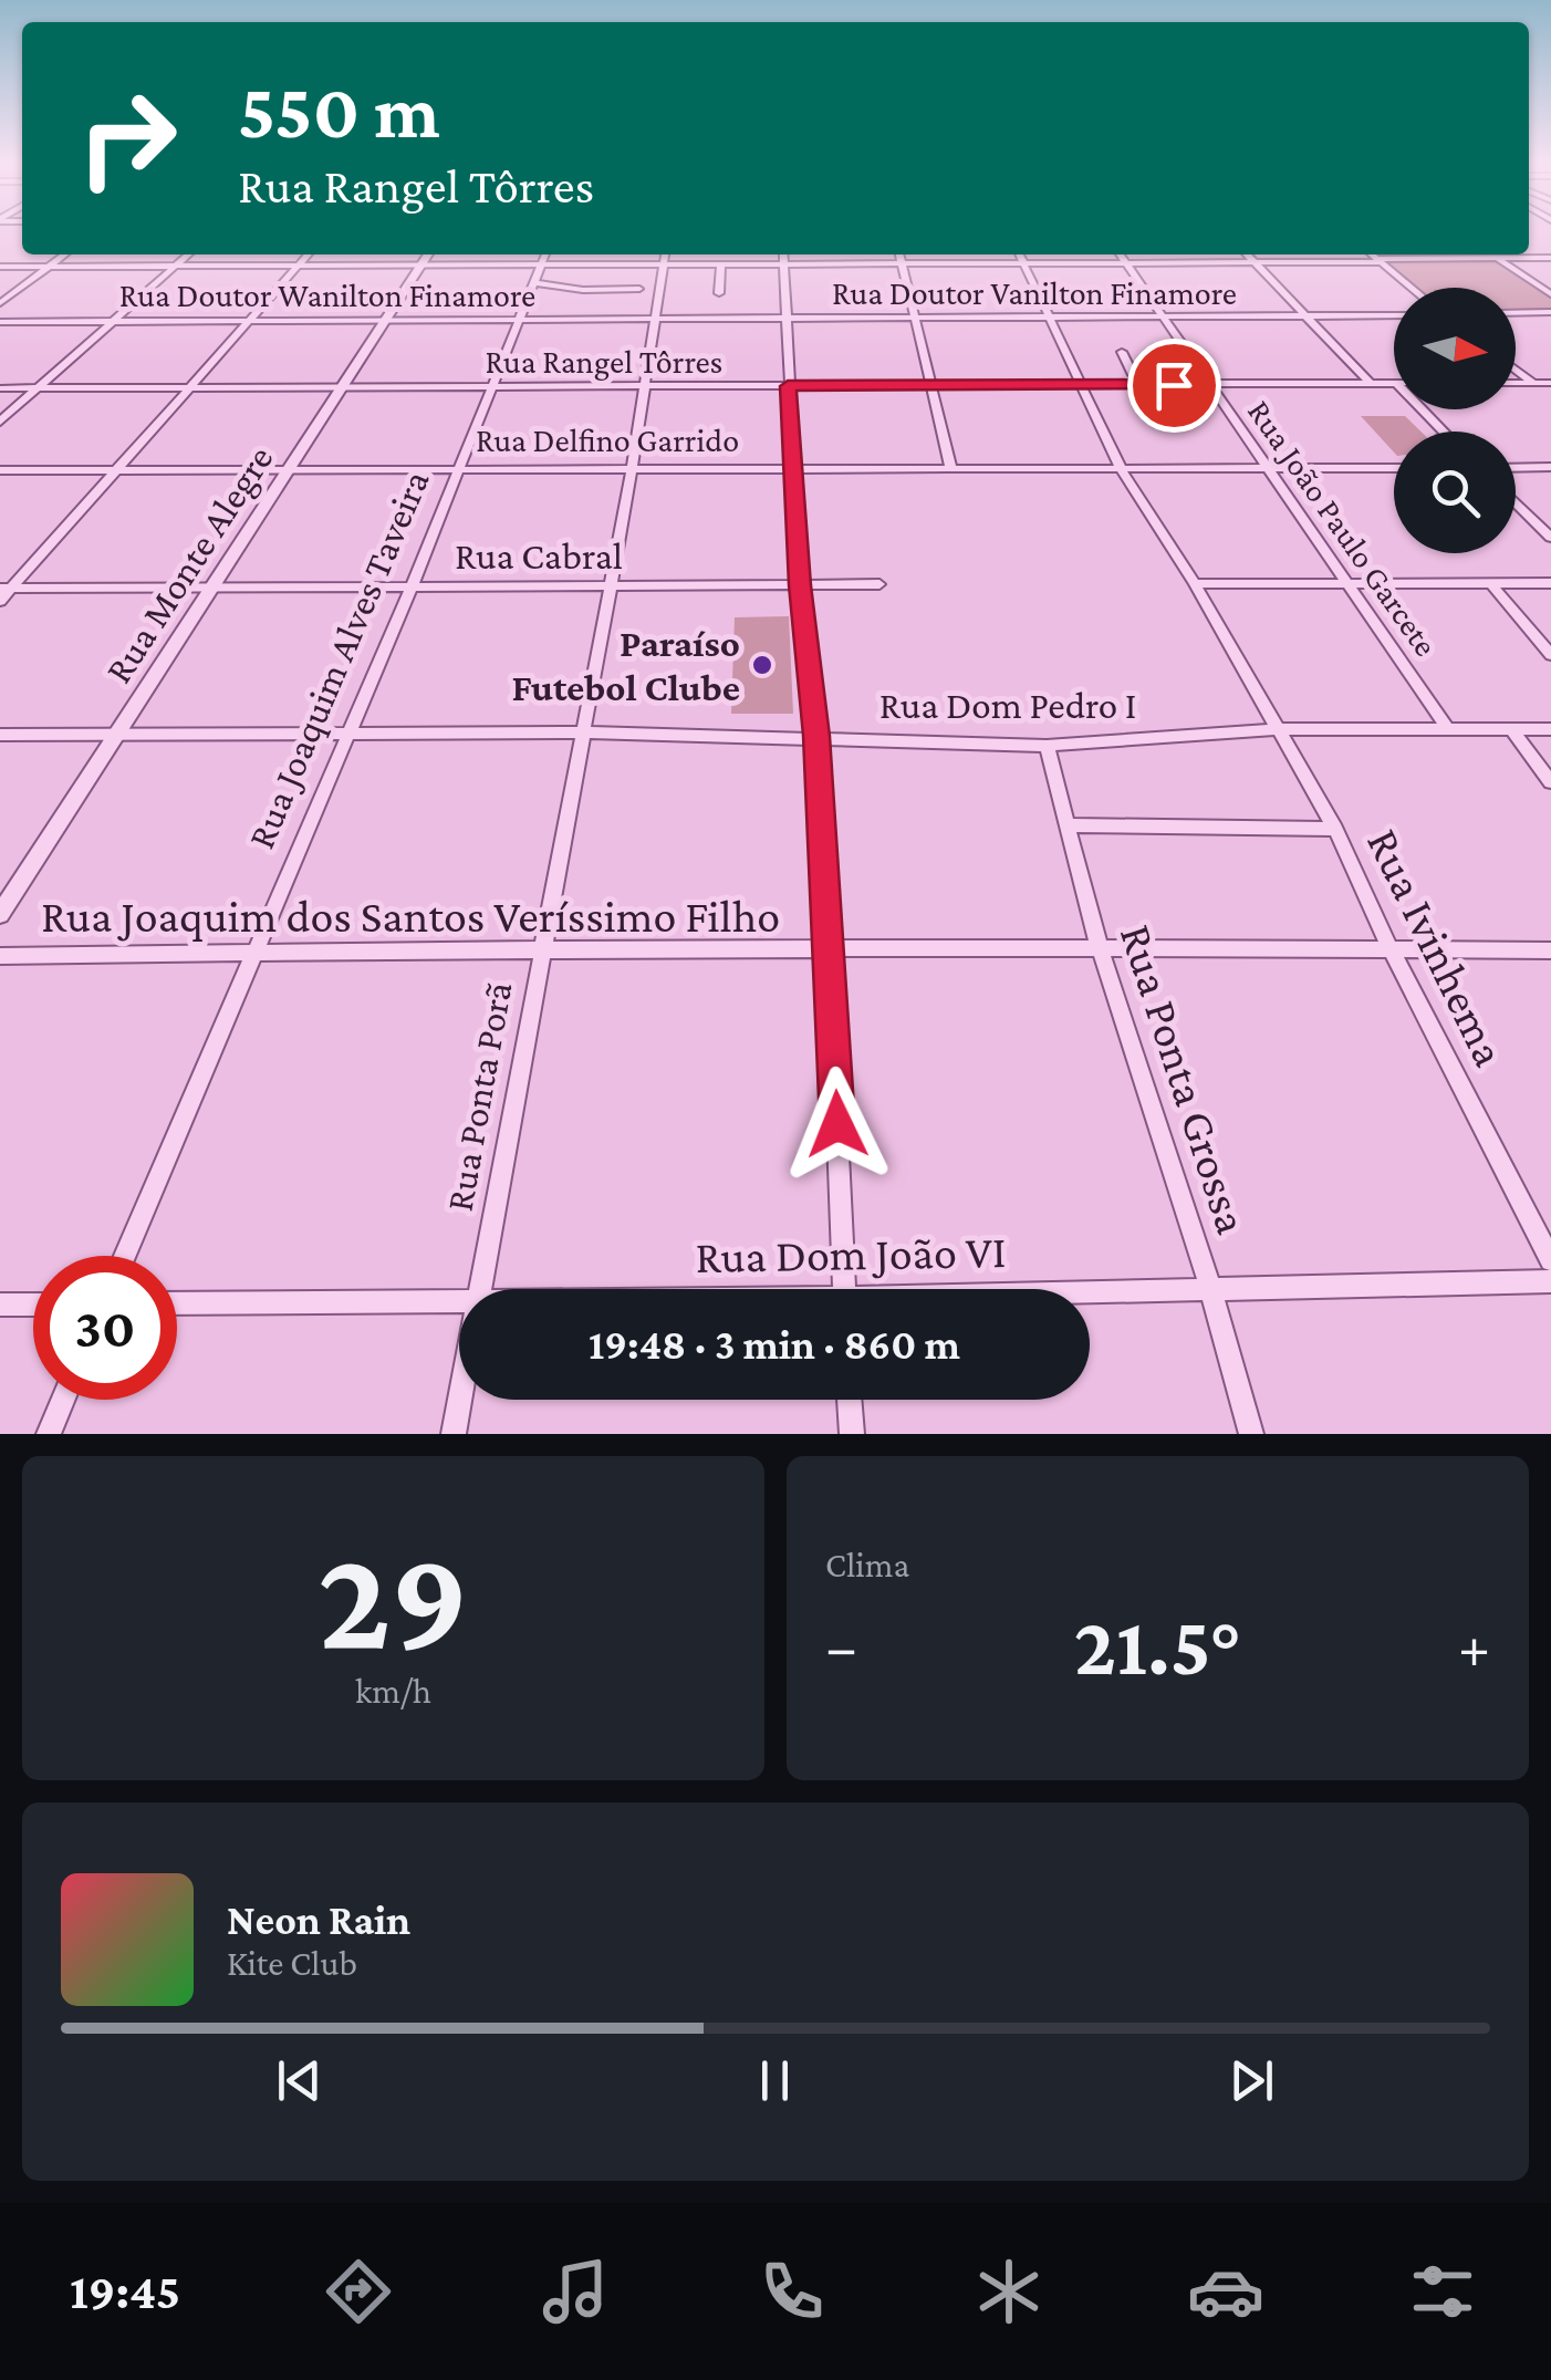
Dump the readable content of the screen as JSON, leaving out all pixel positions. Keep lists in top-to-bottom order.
{
  "streets": {
    "street": [
      "Rua Doutor Vanilton Finamore",
      "Rua Doutor Wanilton Finamore",
      "Rua Rangel Tôrres",
      "Rua Delfino Garrido",
      "Rua João Paulo Garcete",
      "Rua Cabral",
      "Rua Monte Alegre",
      "Rua Joaquim Alves Taveira",
      "Rua Dom Pedro I",
      "Rua Joaquim dos Santos Veríssimo Filho",
      "Rua Ivinhema",
      "Rua Ponta Grossa",
      "Rua Ponta Porã",
      "Rua Dom João VI"
    ]
  },
  "crossings": [
    ["Rua Doutor Vanilton Finamore", "Rua Doutor Wanilton Finamore"],
    ["Rua Doutor Vanilton Finamore", "Rua João Paulo Garcete"],
    ["Rua Doutor Vanilton Finamore", "Rua Ponta Porã"],
    ["Rua Doutor Wanilton Finamore", "Rua Monte Alegre"],
    ["Rua Doutor Wanilton Finamore", "Rua Joaquim Alves Taveira"],
    ["Rua Doutor Wanilton Finamore", "Rua Ponta Porã"],
    ["Rua Rangel Tôrres", "Rua João Paulo Garcete"],
    ["Rua Rangel Tôrres", "Rua Monte Alegre"],
    ["Rua Rangel Tôrres", "Rua Joaquim Alves Taveira"],
    ["Rua Rangel Tôrres", "Rua Ivinhema"],
    ["Rua Rangel Tôrres", "Rua Ponta Porã"],
    ["Rua Delfino Garrido", "Rua João Paulo Garcete"],
    ["Rua Delfino Garrido", "Rua Monte Alegre"],
    ["Rua Delfino Garrido", "Rua Joaquim Alves Taveira"],
    ["Rua Delfino Garrido", "Rua Ivinhema"],
    ["Rua Delfino Garrido", "Rua Ponta Porã"],
    ["Rua João Paulo Garcete", "Rua Dom Pedro I"],
    ["Rua Cabral", "Rua Monte Alegre"],
    ["Rua Cabral", "Rua Joaquim Alves Taveira"],
    ["Rua Cabral", "Rua Ponta Porã"],
    ["Rua Monte Alegre", "Rua Dom Pedro I"],
    ["Rua Joaquim Alves Taveira", "Rua Dom Pedro I"],
    ["Rua Joaquim Alves Taveira", "Rua Joaquim dos Santos Veríssimo Filho"],
    ["Rua Dom Pedro I", "Rua Ivinhema"],
    ["Rua Dom Pedro I", "Rua Ponta Grossa"],
    ["Rua Dom Pedro I", "Rua Ponta Porã"],
    ["Rua Joaquim dos Santos Veríssimo Filho", "Rua Ivinhema"],
    ["Rua Joaquim dos Santos Veríssimo Filho", "Rua Ponta Grossa"],
    ["Rua Joaquim dos Santos Veríssimo Filho", "Rua Ponta Porã"],
    ["Rua Ponta Grossa", "Rua Dom João VI"]
  ],
  "places": ["Paraíso Futebol Clube"],
  "north": "right",
  "page": {
    "turn": ["550 m", "Rua Rangel Tôrres"],
    "limit": "30",
    "trip": "19:48 · 3 min · 860 m",
    "tile": [
      ["29", "km/h"],
      "Clima"
    ],
    "heat": ["−", "21.5°", "+"],
    "song": ["Neon Rain", "Kite Club"],
    "tabs": "19:45"
  }
}
